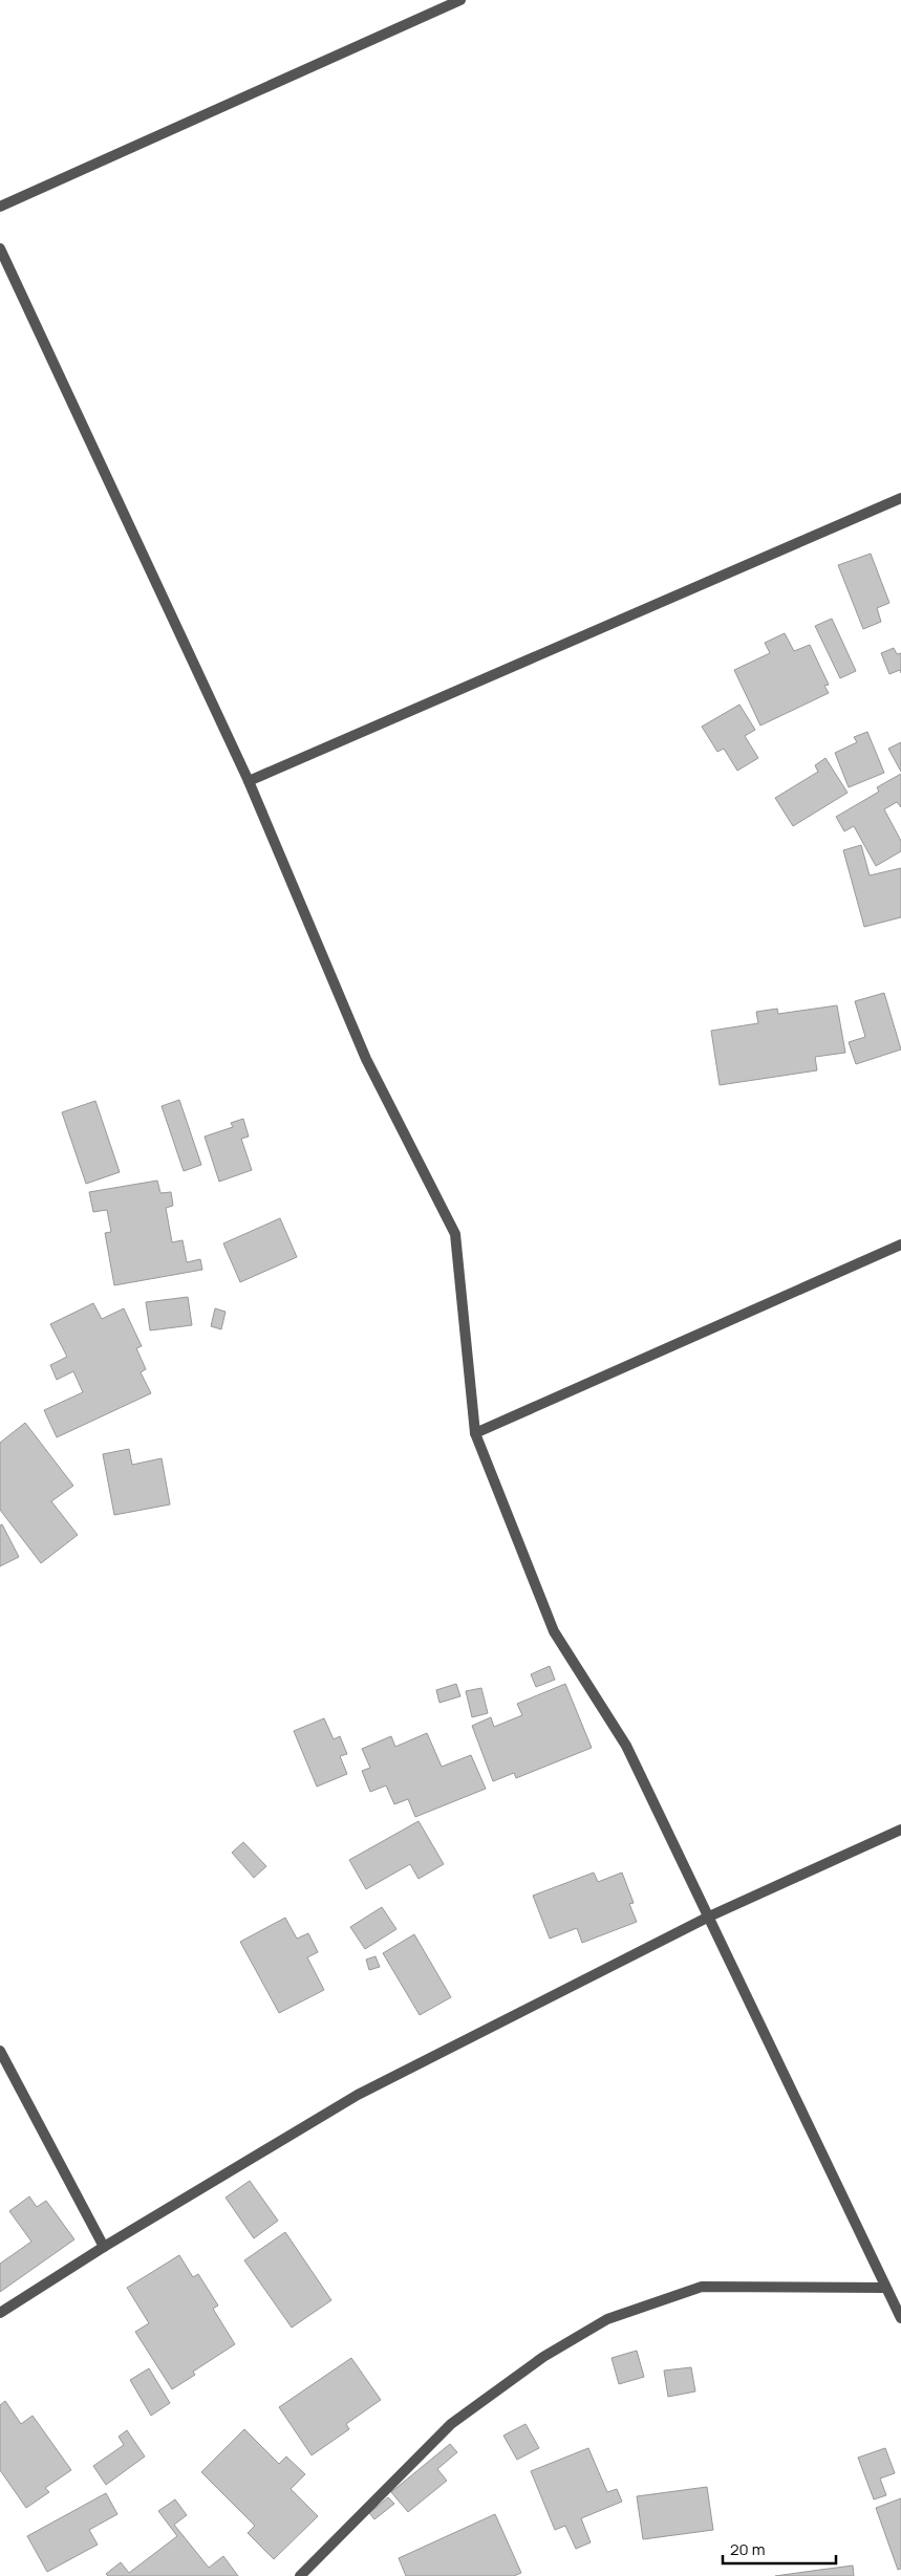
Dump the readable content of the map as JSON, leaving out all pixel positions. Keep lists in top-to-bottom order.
{
  "scale_bar": "20 m"
}
